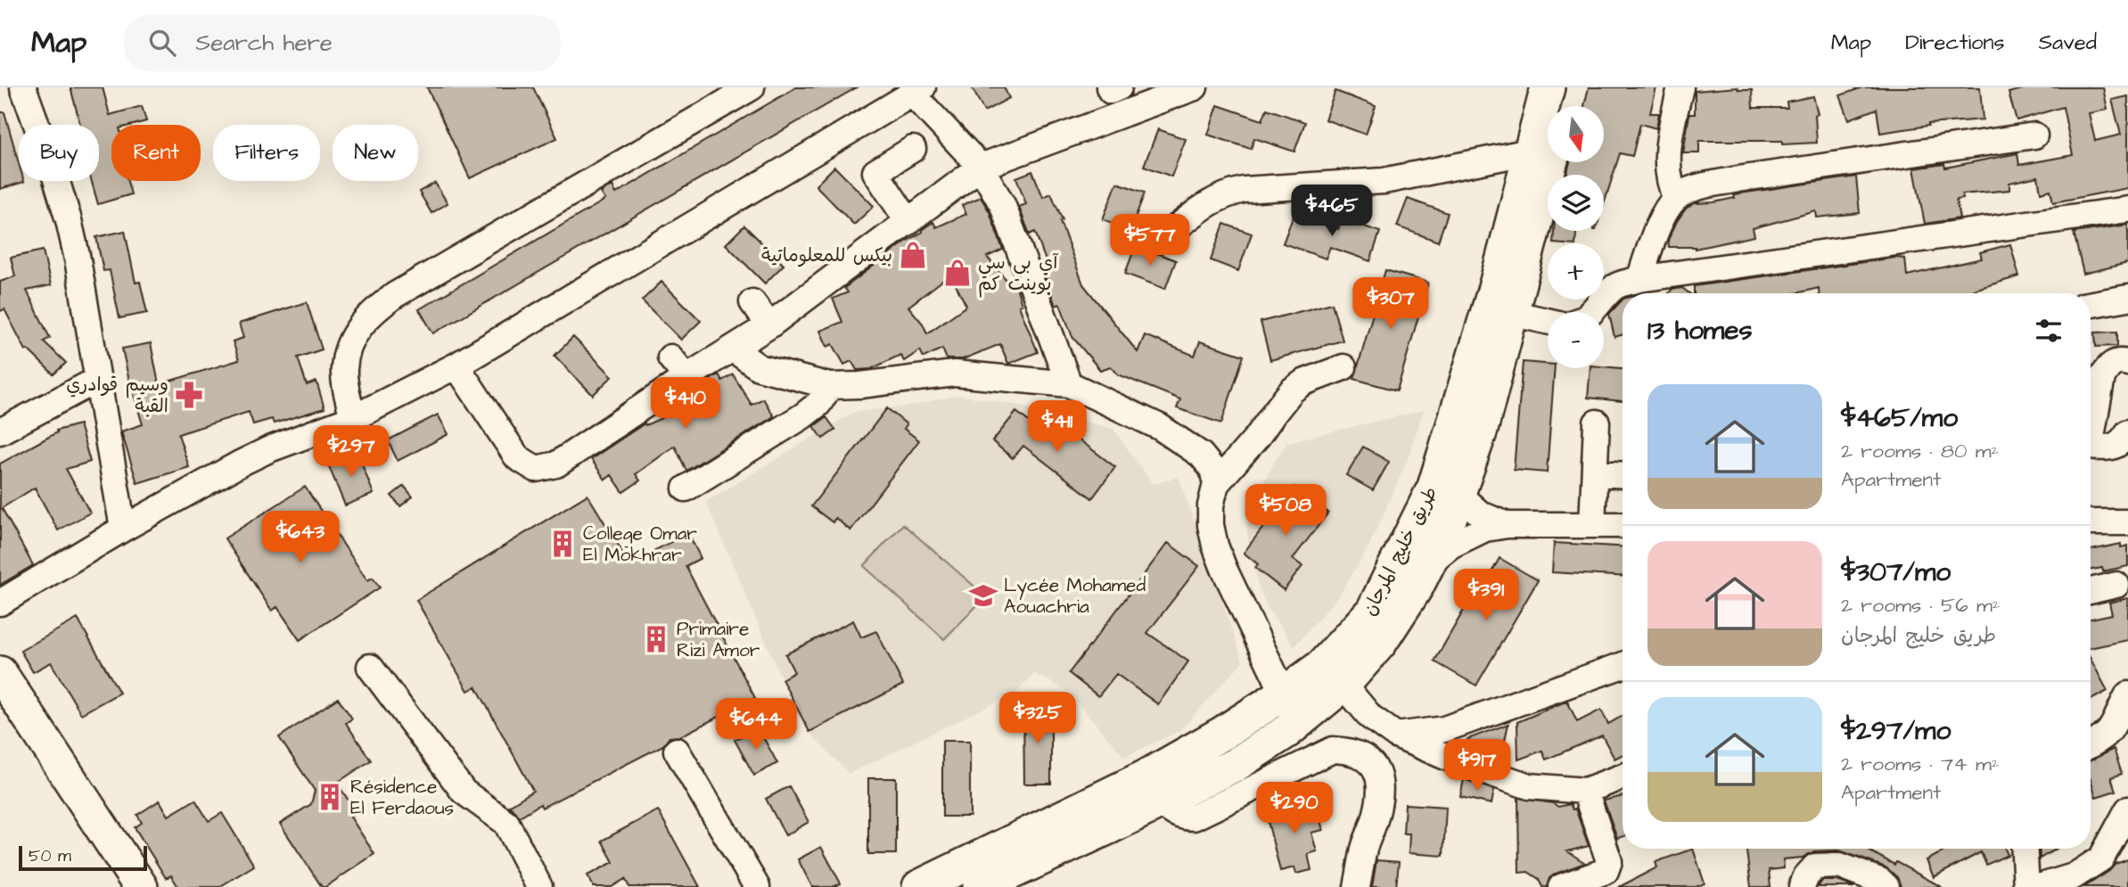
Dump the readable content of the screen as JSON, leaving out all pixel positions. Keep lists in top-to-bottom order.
{
  "streets": {
    "main road": ["طريق خليج المرجان"]
  },
  "places": {
    "shop": ["بيكس للمعلوماتية", "آي بي سي بوينت كم"],
    "pharmacy": ["وسيم قوادري القبة"],
    "building": ["College Omar El Mokhrar", "Primaire Rizi Amor", "Résidence El Ferdaous"],
    "school or university": ["Lycée Mohamed Aouachria"]
  },
  "scale_bar": "50 m",
  "north": "bottom",
  "page": {
    "header": "Map",
    "search": "Search here",
    "nav": ["Map", "Directions", "Saved"],
    "map_buttons": ["+", "−"],
    "chip": [
      "Buy",
      "Rent",
      "Filters",
      "New"
    ],
    "price": [
      "$465",
      "$577",
      "$307",
      "$410",
      "$411",
      "$297",
      "$508",
      "$643",
      "$391",
      "$325",
      "$644",
      "$917",
      "$290"
    ],
    "heading": "13 homes",
    "list": [
      {
        "name": "$465/mo",
        "note": "2 rooms · 80 m² · Apartment"
      },
      {
        "name": "$307/mo",
        "note": "2 rooms · 56 m² · طريق خليج المرجان"
      },
      {
        "name": "$297/mo",
        "note": "2 rooms · 74 m² · Apartment"
      }
    ],
    "scale": "50 m"
  }
}
